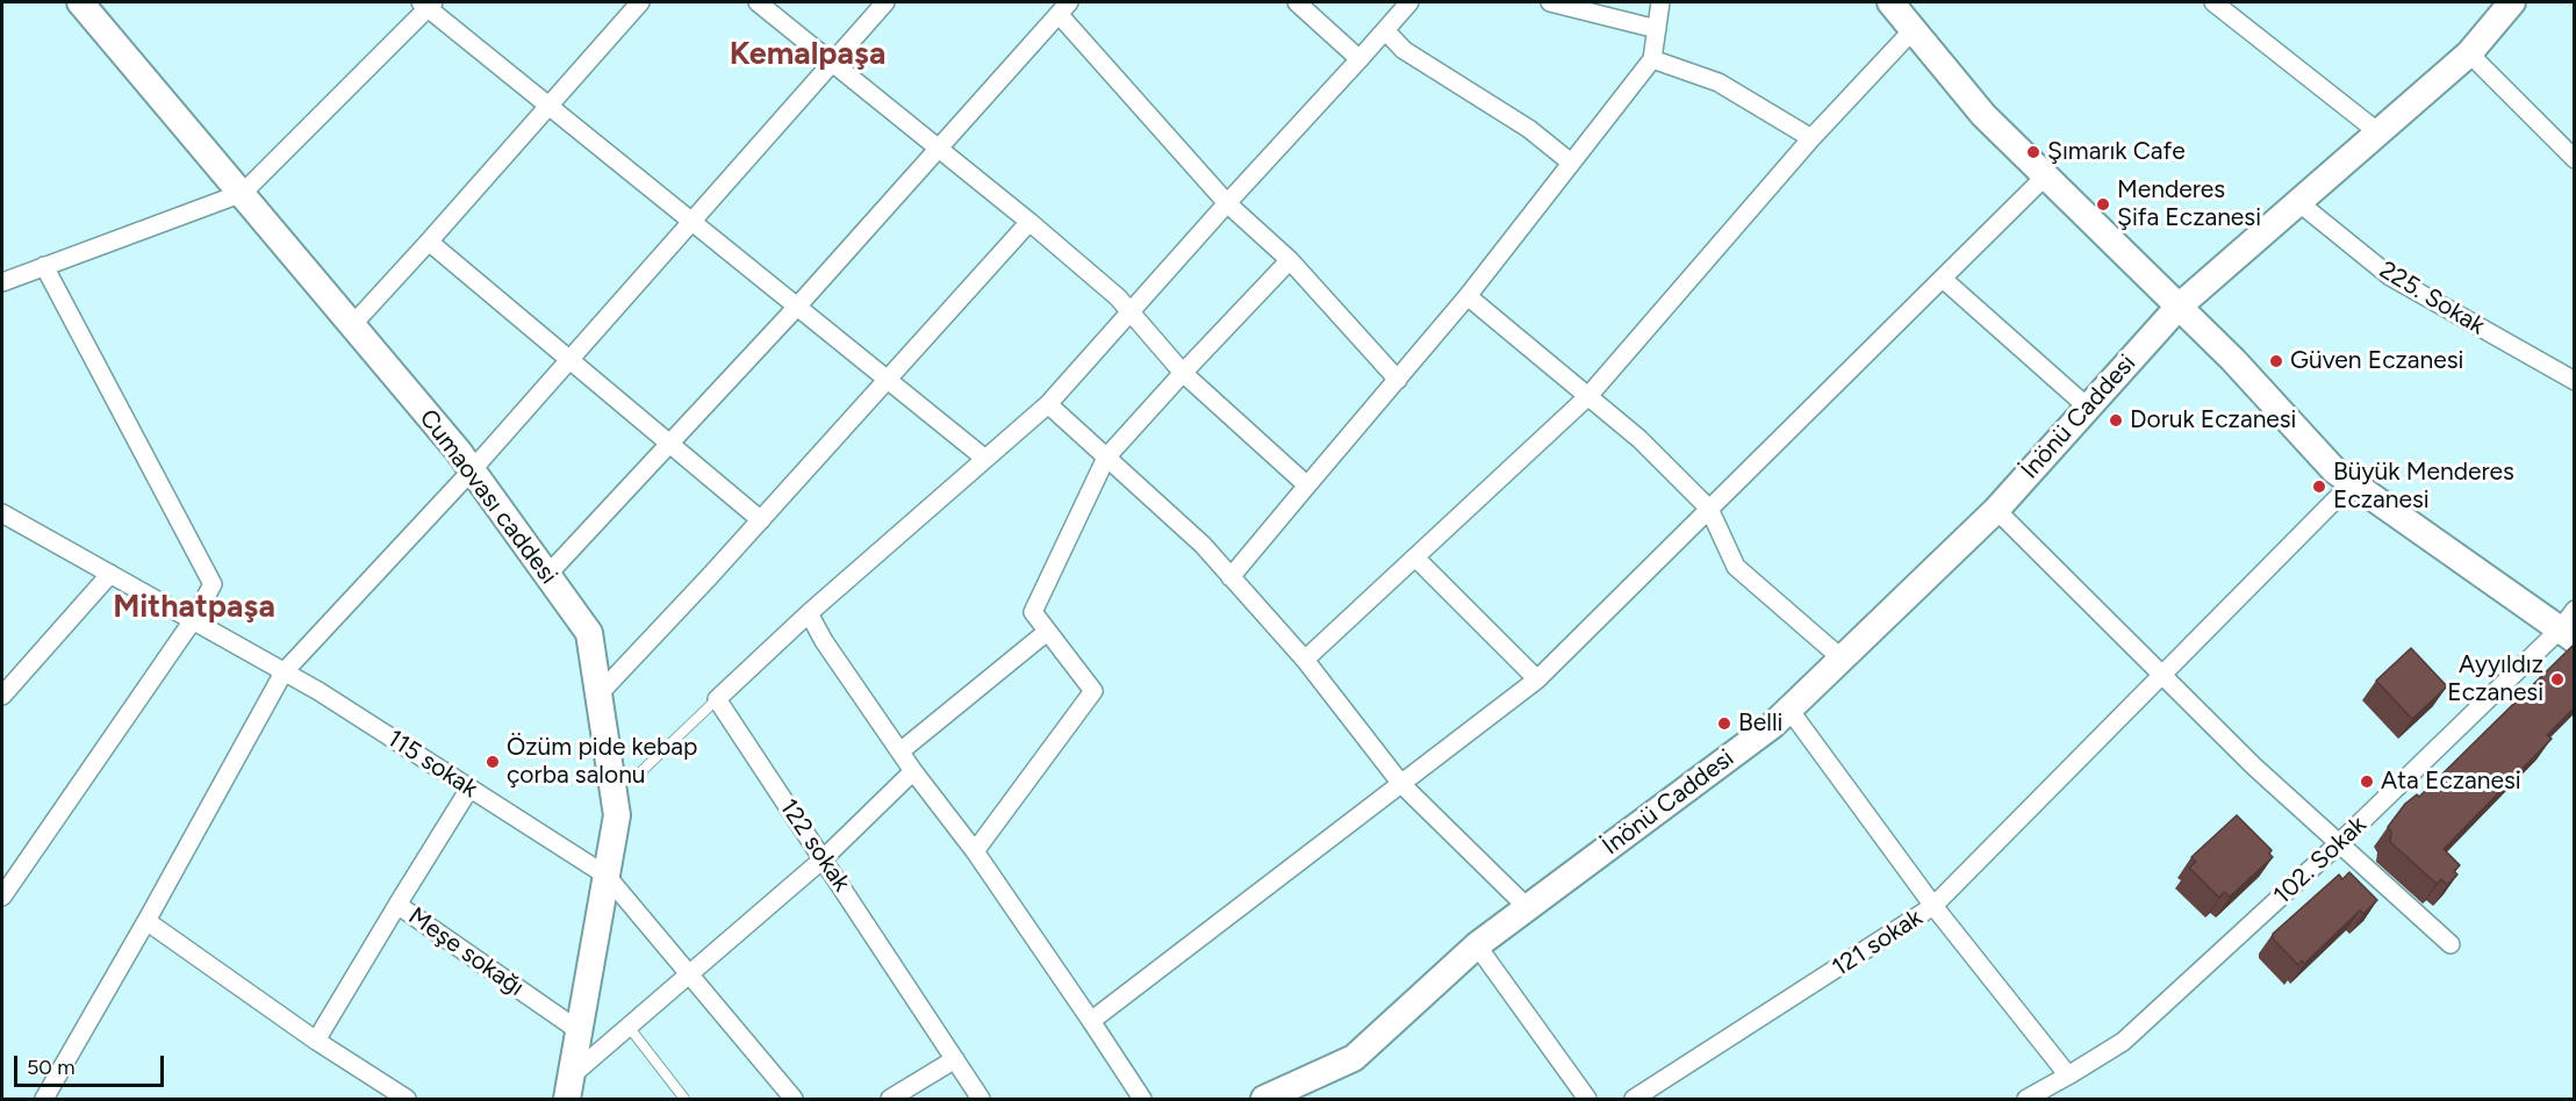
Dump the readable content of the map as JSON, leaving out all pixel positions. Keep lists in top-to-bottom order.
{
  "streets": {
    "main road": ["İnönü Caddesi", "Cumaovası caddesi"],
    "street": [
      "225. Sokak",
      "115 sokak",
      "122 sokak",
      "102. Sokak",
      "121 sokak",
      "Meşe sokağı"
    ]
  },
  "crossings": [
    ["225. Sokak", "İnönü Caddesi"],
    ["Cumaovası caddesi", "115 sokak"],
    ["Cumaovası caddesi", "Meşe sokağı"],
    ["102. Sokak", "121 sokak"]
  ],
  "districts": ["Kemalpaşa", "Mithatpaşa"],
  "places": [
    "Şımarık Cafe",
    "Menderes Şifa Eczanesi",
    "Güven Eczanesi",
    "Doruk Eczanesi",
    "Büyük Menderes Eczanesi",
    "Ayyıldız Eczanesi",
    "Belli",
    "Özüm pide kebap çorba salonu",
    "Ata Eczanesi"
  ],
  "scale_bar": "50 m"
}
